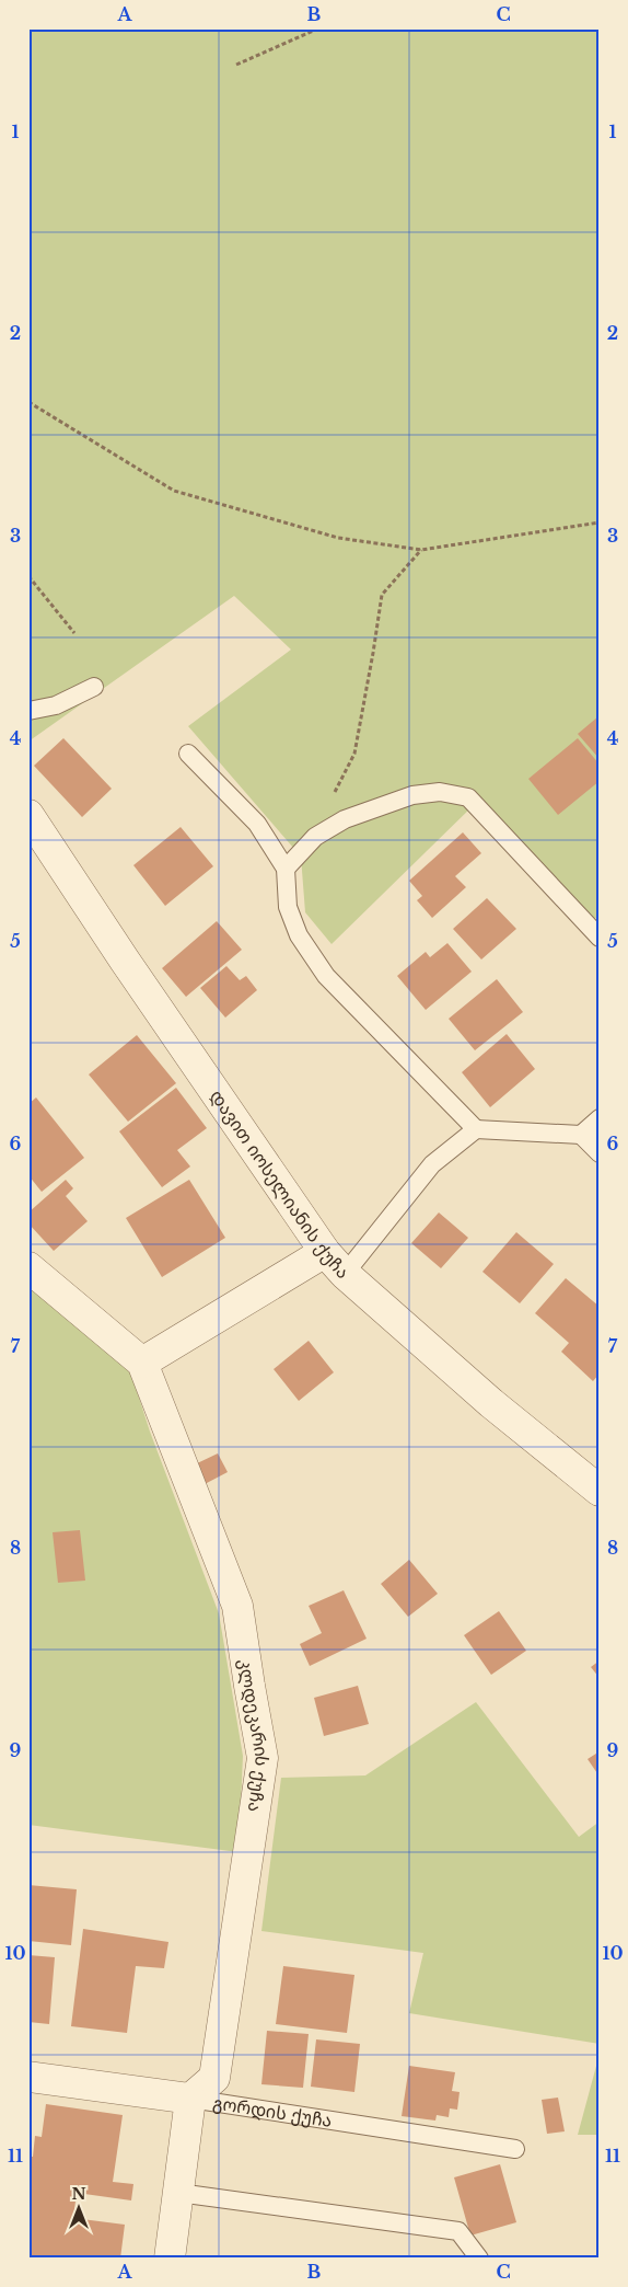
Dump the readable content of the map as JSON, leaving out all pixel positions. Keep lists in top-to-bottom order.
{
  "streets": {
    "street": ["დავით იოსელიანის ქუჩა", "კლდეკარის ქუჩა", "გორდის ქუჩა"]
  },
  "crossings": [
    ["კლდეკარის ქუჩა", "გორდის ქუჩა"]
  ],
  "north": "top",
  "grid": {
    "columns": ["A", "B", "C"],
    "rows": [
      "1",
      "2",
      "3",
      "4",
      "5",
      "6",
      "7",
      "8",
      "9",
      "10",
      "11"
    ]
  }
}
